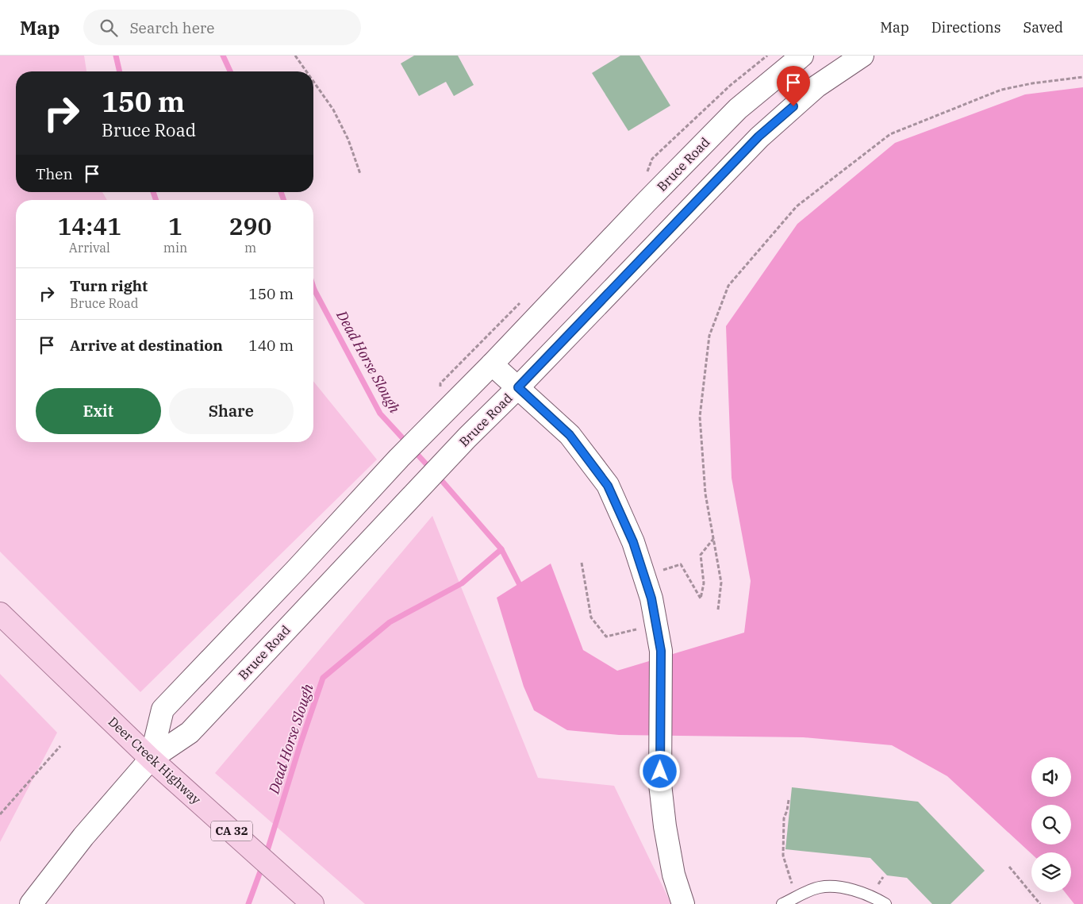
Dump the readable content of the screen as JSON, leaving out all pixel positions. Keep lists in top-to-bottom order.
{
  "streets": {
    "main road": ["Bruce Road", "Deer Creek Highway", "CA 32"]
  },
  "crossings": [
    ["Bruce Road", "Deer Creek Highway"]
  ],
  "water": ["Dead Horse Slough"],
  "page": {
    "header": "Map",
    "search": "Search here",
    "nav": ["Map", "Directions", "Saved"],
    "turn": ["150 m", "Bruce Road"],
    "then": "Then",
    "eta": [
      "14:41",
      "Arrival",
      "1",
      "min",
      "290",
      "m"
    ],
    "list": [
      {
        "name": "Turn right",
        "note": "Bruce Road",
        "value": "150 m"
      },
      {
        "name": "Arrive at destination",
        "value": "140 m"
      }
    ],
    "buttons": ["Exit", "Share"]
  }
}
